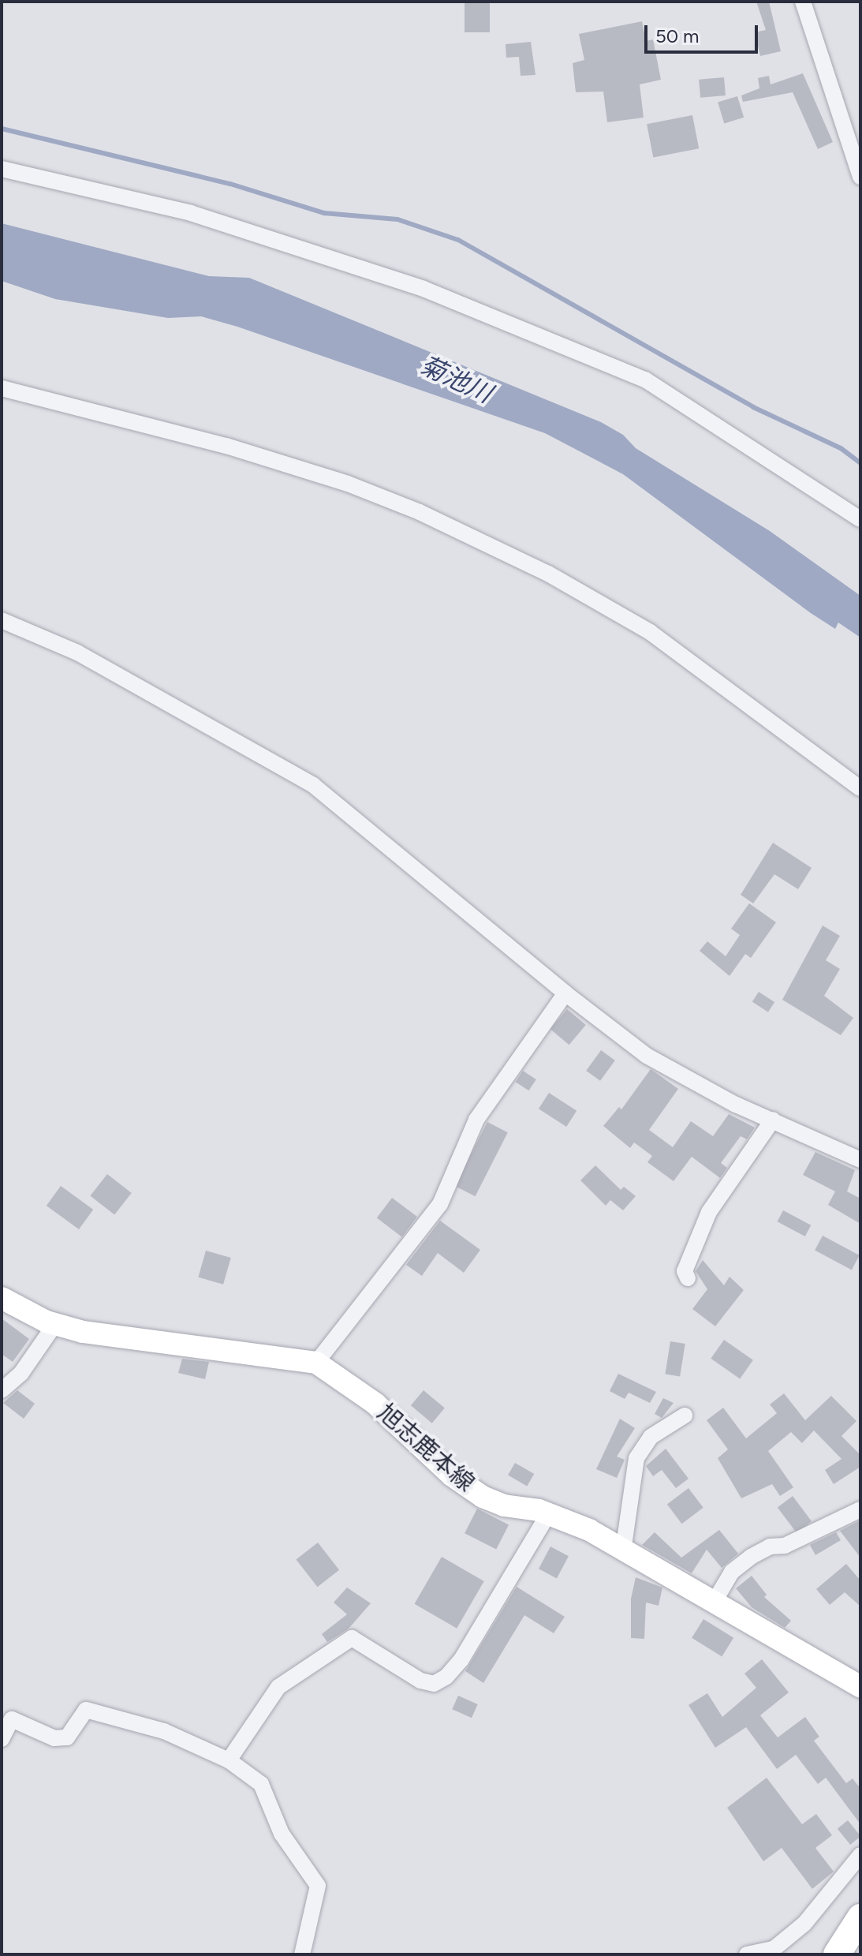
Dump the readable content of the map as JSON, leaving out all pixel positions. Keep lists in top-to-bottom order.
{
  "streets": {
    "main road": ["旭志鹿本線"]
  },
  "water": ["菊池川"],
  "scale_bar": "50 m"
}
